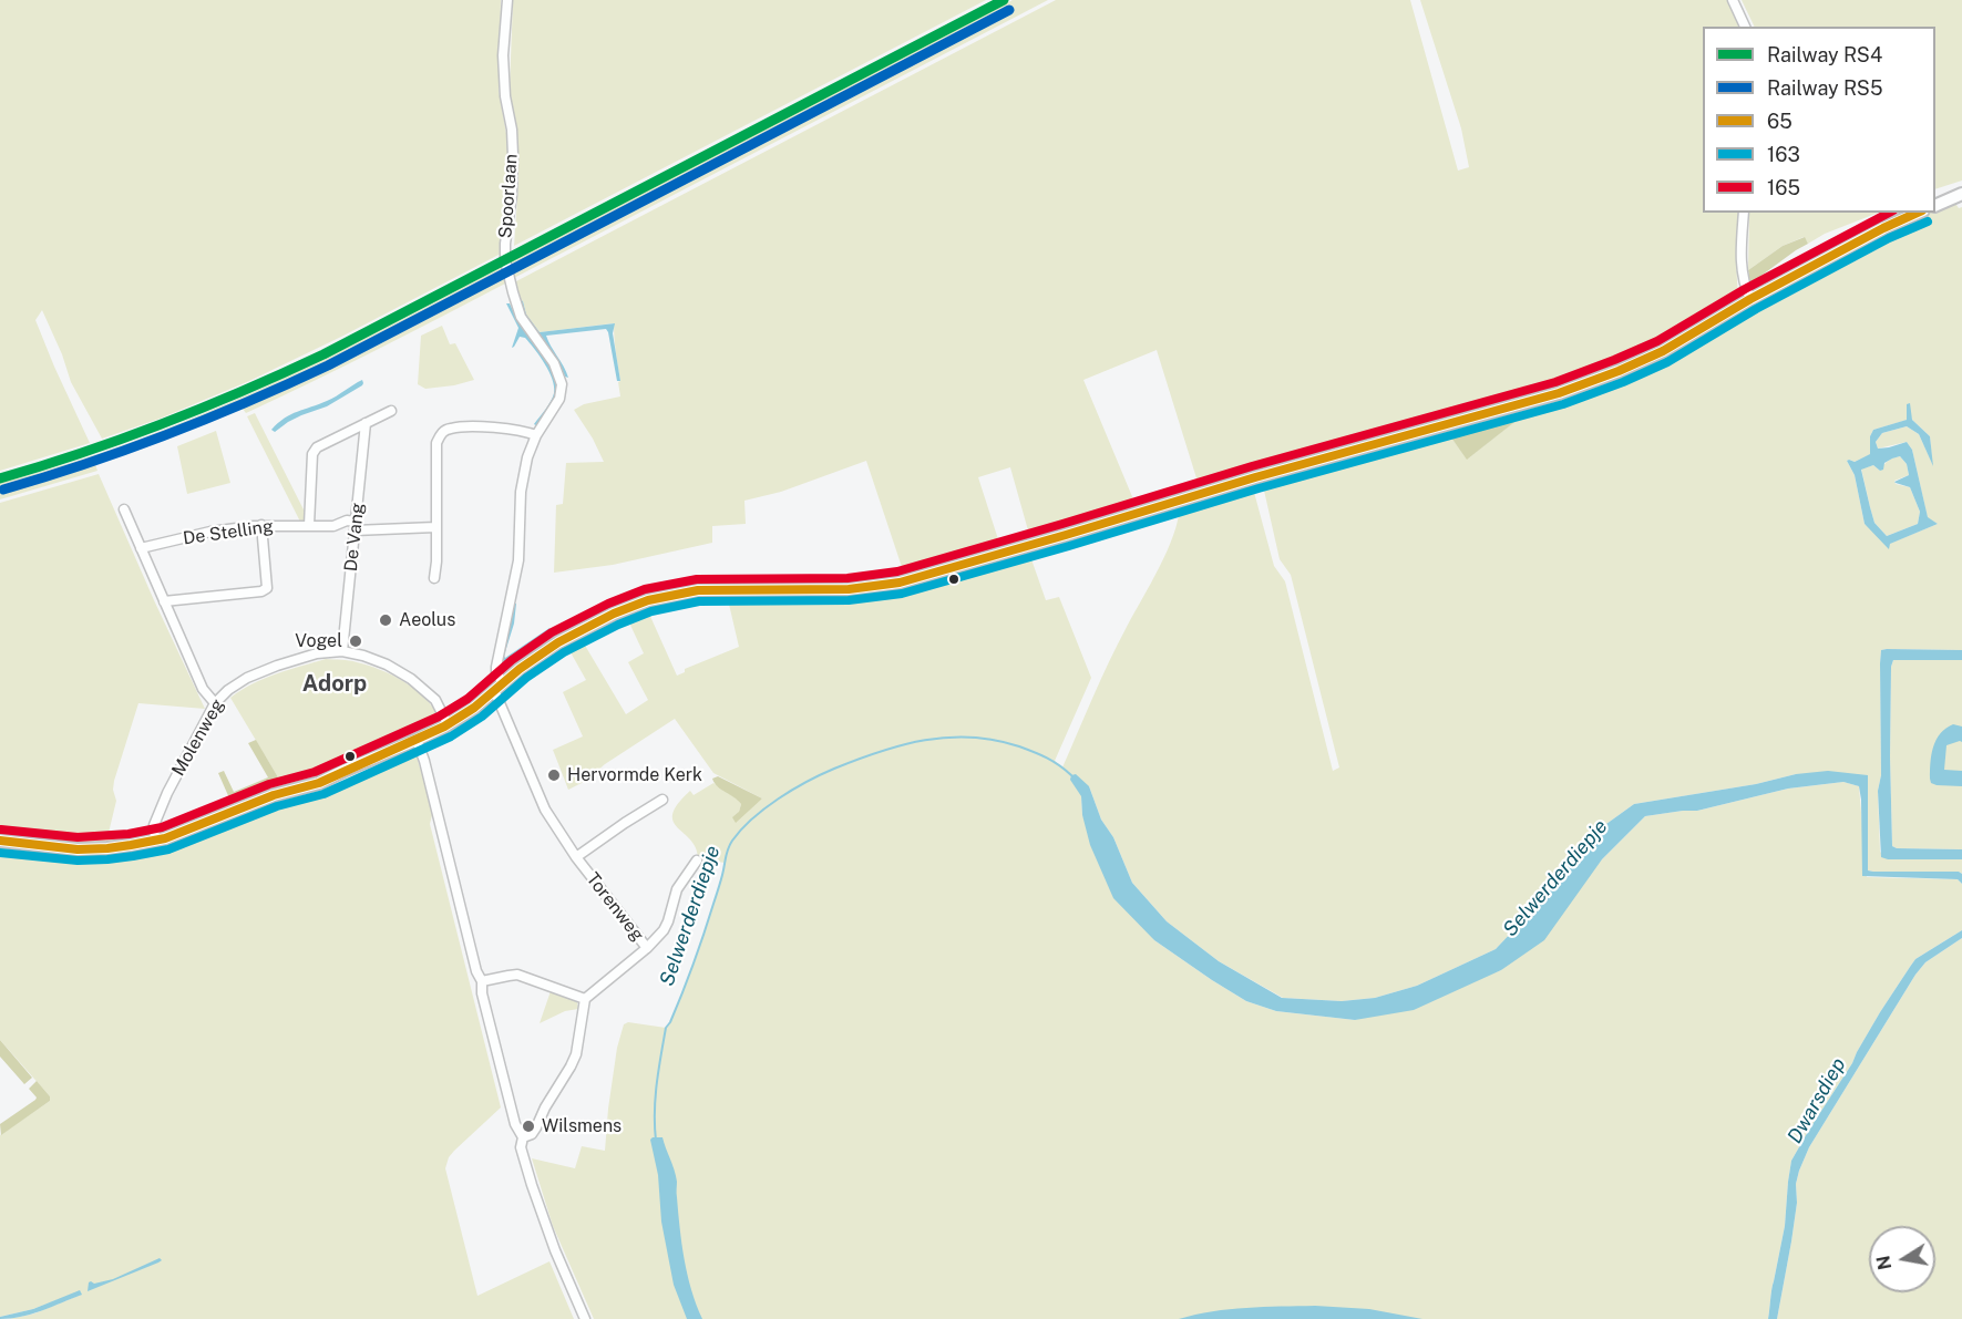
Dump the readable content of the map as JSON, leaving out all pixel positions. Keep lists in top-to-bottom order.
{
  "streets": {
    "street": [
      "Spoorlaan",
      "De Stelling",
      "De Vang",
      "Molenweg",
      "Torenweg"
    ]
  },
  "crossings": [
    ["Spoorlaan", "Torenweg"],
    ["De Stelling", "De Vang"],
    ["De Vang", "Molenweg"]
  ],
  "districts": ["Adorp"],
  "water": ["Selwerderdiepje", "Dwarsdiep"],
  "places": [
    "Aeolus",
    "Vogel",
    "Hervormde Kerk",
    "Wilsmens"
  ],
  "lines": [
    "rail line RS4",
    "rail line RS5",
    "transit line 65",
    "transit line 165",
    "transit line 163"
  ],
  "legend": [
    "Railway RS4",
    "Railway RS5",
    "65",
    "163",
    "165"
  ],
  "north": "left"
}
